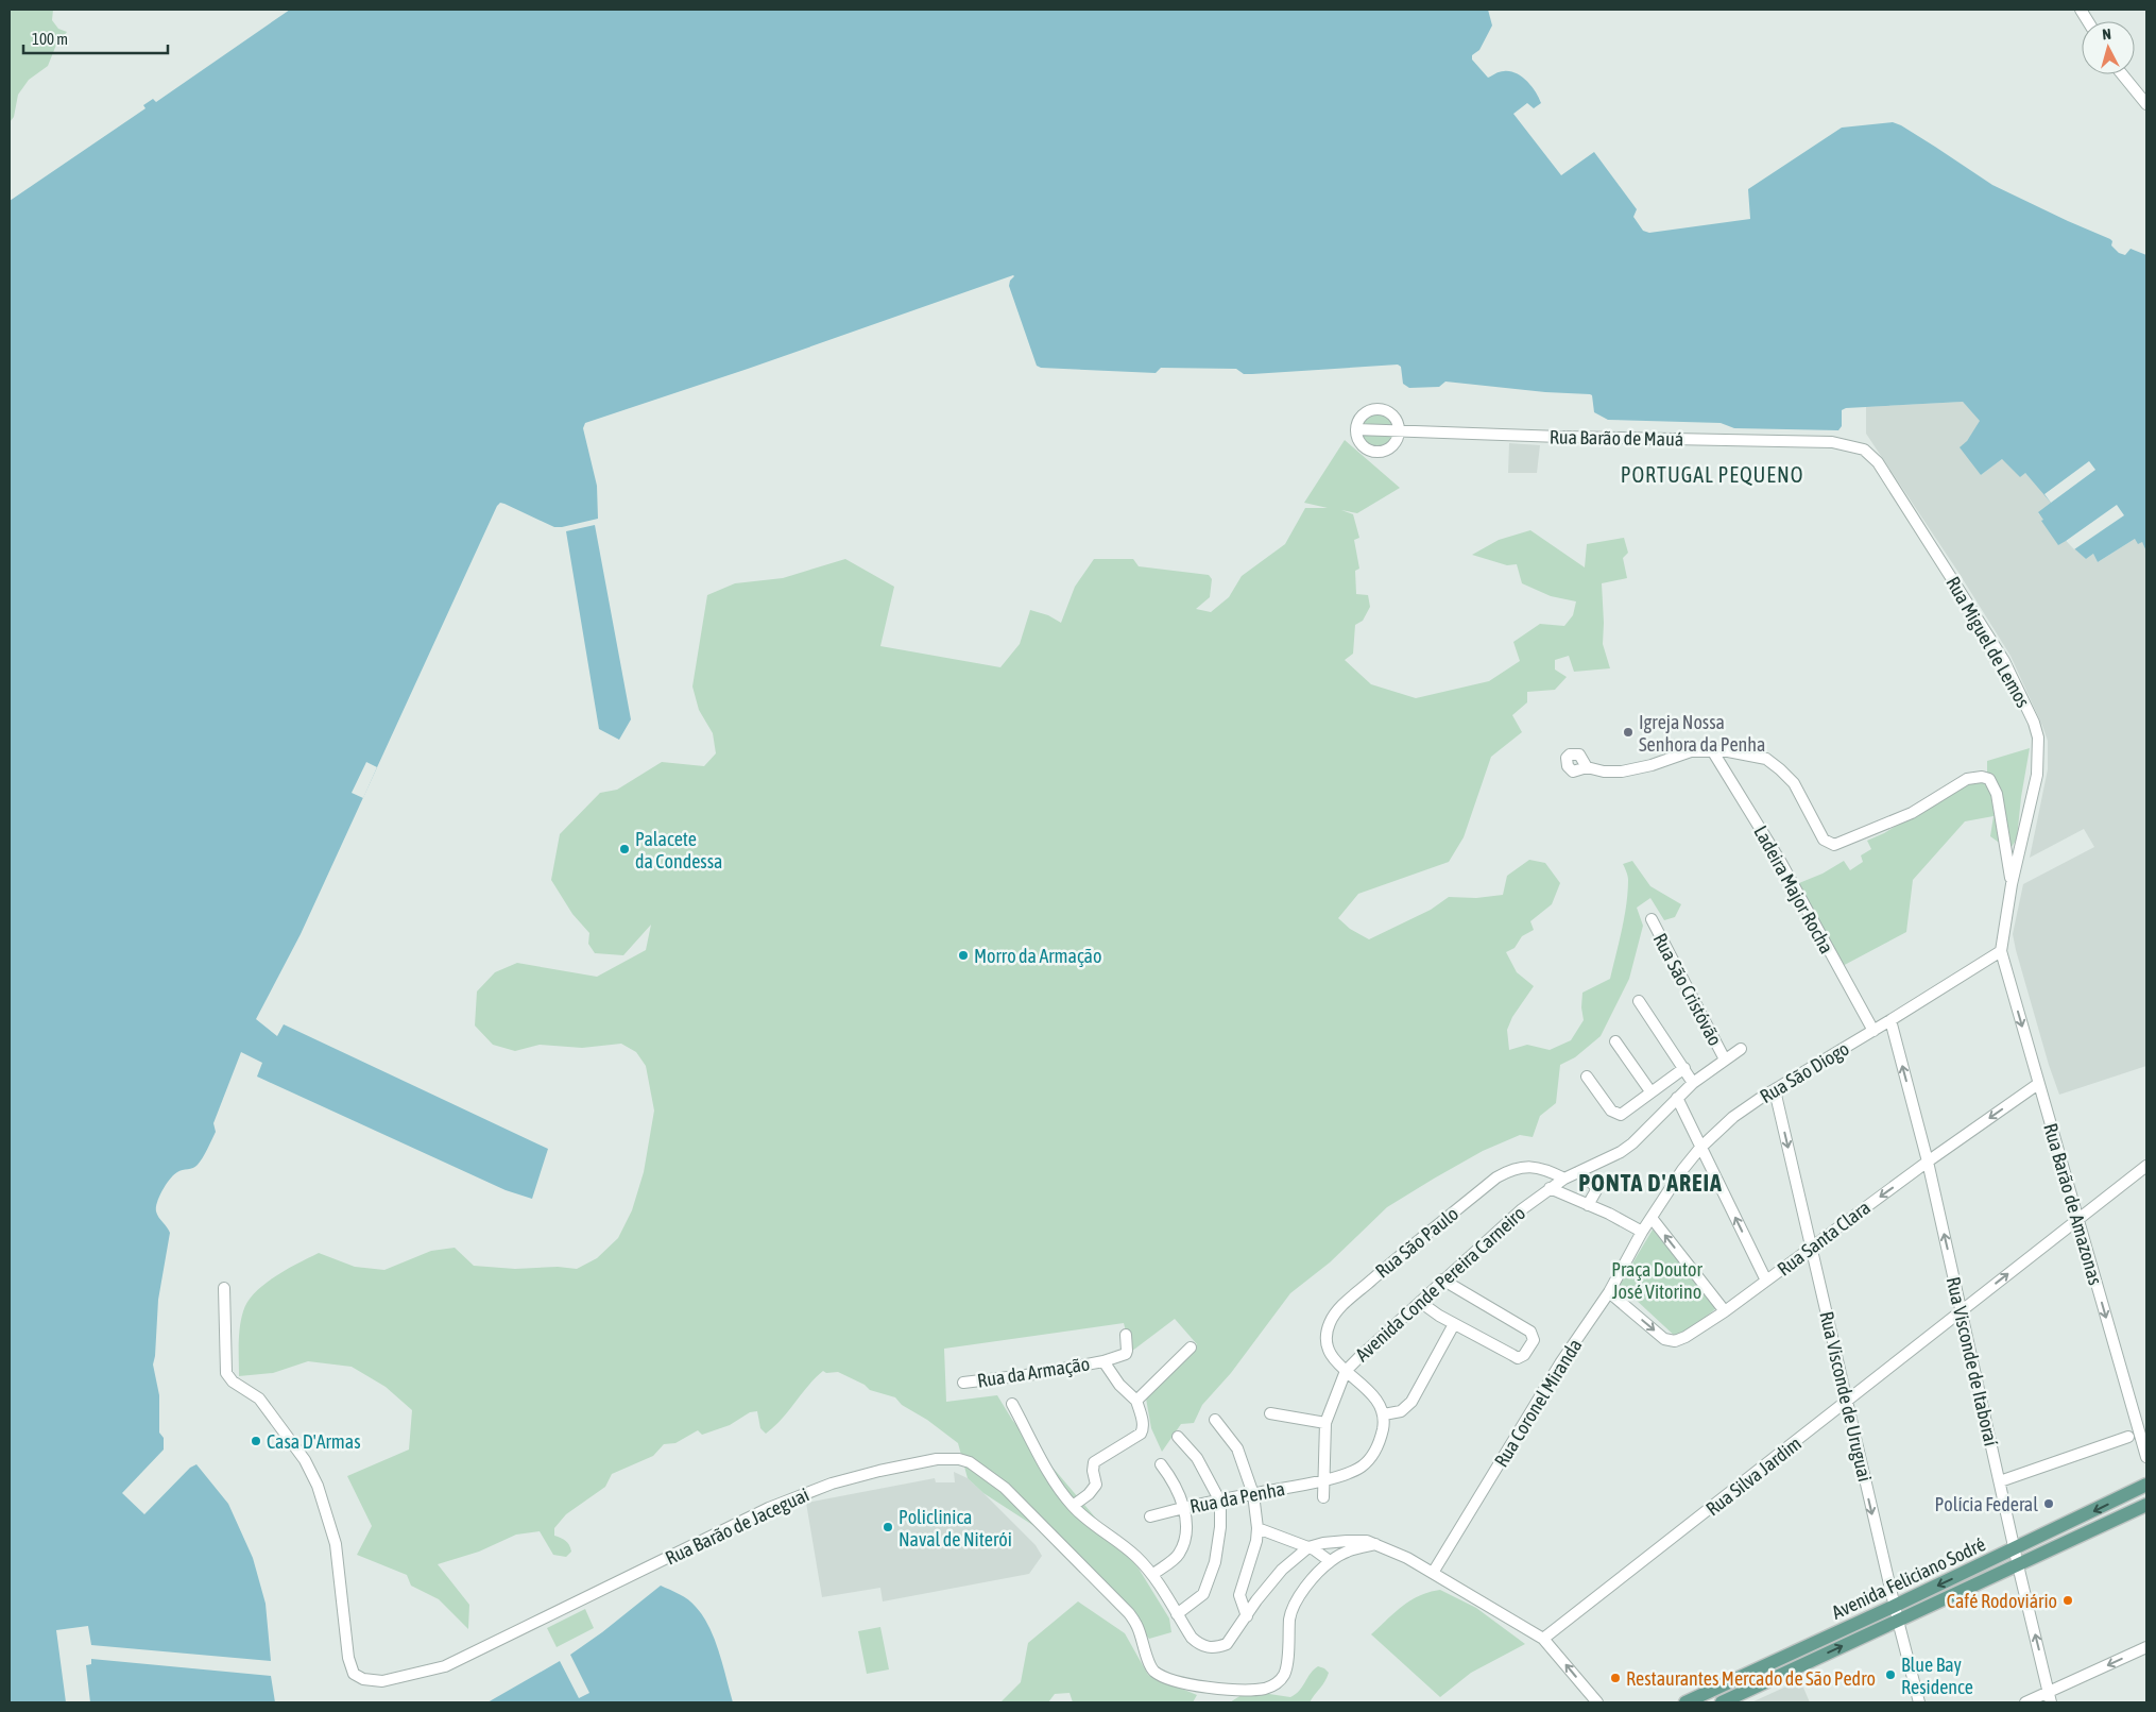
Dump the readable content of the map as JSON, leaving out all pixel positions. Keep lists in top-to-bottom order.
{
  "streets": {
    "main road": ["Avenida Feliciano Sodré"],
    "street": [
      "Rua Barão de Mauá",
      "Rua Miguel de Lemos",
      "Ladeira Major Rocha",
      "Rua São Cristóvão",
      "Rua São Diogo",
      "Rua Barão de Amazonas",
      "Rua Santa Clara",
      "Rua São Paulo",
      "Avenida Conde Pereira Carneiro",
      "Rua Visconde de Itaboraí",
      "Rua da Armação",
      "Rua Visconde de Uruguai",
      "Rua Coronel Miranda",
      "Rua Silva Jardim",
      "Rua da Penha",
      "Rua Barão de Jaceguai"
    ]
  },
  "crossings": [
    ["Rua Barão de Mauá", "Rua Miguel de Lemos"],
    ["Rua Miguel de Lemos", "Rua São Diogo"],
    ["Rua Miguel de Lemos", "Rua Barão de Amazonas"],
    ["Ladeira Major Rocha", "Rua São Diogo"],
    ["Rua São Cristóvão", "Avenida Conde Pereira Carneiro"],
    ["Rua São Diogo", "Rua Barão de Amazonas"],
    ["Rua São Diogo", "Rua Visconde de Itaboraí"],
    ["Rua São Diogo", "Rua Visconde de Uruguai"],
    ["Rua São Diogo", "Rua Coronel Miranda"],
    ["Rua Barão de Amazonas", "Rua Santa Clara"],
    ["Rua Barão de Amazonas", "Rua Silva Jardim"],
    ["Rua Santa Clara", "Rua Visconde de Itaboraí"],
    ["Rua Santa Clara", "Rua Visconde de Uruguai"],
    ["Rua Santa Clara", "Rua Coronel Miranda"],
    ["Rua São Paulo", "Avenida Conde Pereira Carneiro"],
    ["Rua São Paulo", "Rua da Penha"],
    ["Avenida Conde Pereira Carneiro", "Rua da Penha"],
    ["Rua Visconde de Itaboraí", "Rua Silva Jardim"],
    ["Rua Visconde de Itaboraí", "Avenida Feliciano Sodré"],
    ["Rua Visconde de Uruguai", "Rua Silva Jardim"],
    ["Rua Visconde de Uruguai", "Avenida Feliciano Sodré"]
  ],
  "one_way": ["Rua Barão de Amazonas", "Rua Visconde de Itaboraí"],
  "districts": ["PORTUGAL PEQUENO", "PONTA D'AREIA"],
  "parks": ["Praça Doutor José Vitorino"],
  "places": [
    "Igreja Nossa Senhora da Penha",
    "Palacete da Condessa",
    "Morro da Armação",
    "Casa D'Armas",
    "Polícia Federal",
    "Policlinica Naval de Niterói",
    "Café Rodoviário",
    "Blue Bay Residence",
    "Restaurantes Mercado de São Pedro"
  ],
  "scale_bar": "100 m",
  "north": "top"
}
